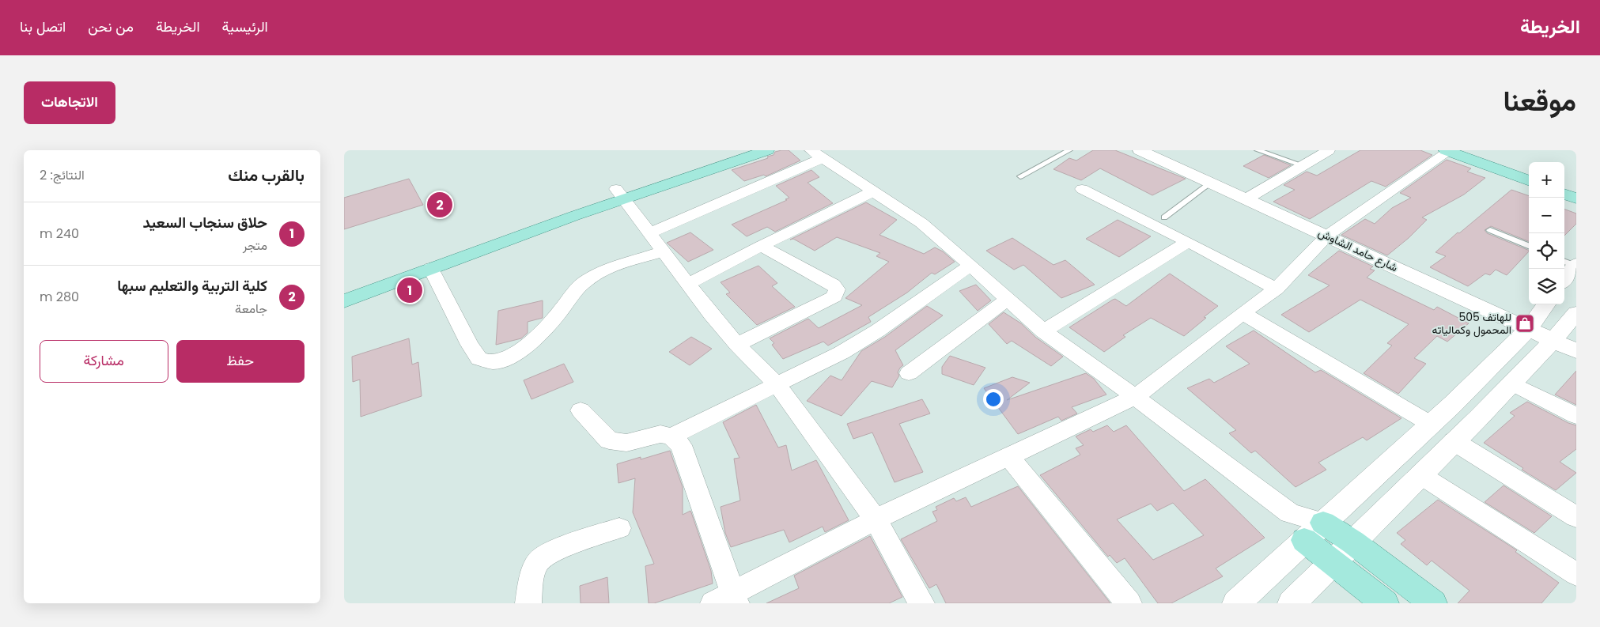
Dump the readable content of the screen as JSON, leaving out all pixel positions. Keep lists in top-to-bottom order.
{
  "streets": {
    "main road": ["شارع حامد الشاوش"]
  },
  "places": {
    "shop": ["505 للهاتف المحمول وكمالياته"]
  },
  "page": {
    "header": "الخريطة",
    "nav": [
      "الرئيسية",
      "الخريطة",
      "من نحن",
      "اتصل بنا"
    ],
    "title": "موقعنا",
    "buttons": [
      "الاتجاهات",
      ["حفظ", "مشاركة"]
    ],
    "heading": ["بالقرب منك", "النتائج: 2"],
    "map_buttons": ["+", "−"],
    "pins": ["2", "1"],
    "list": [
      {
        "mark": "1",
        "name": "حلاق سنجاب السعيد",
        "note": "متجر",
        "value": "240 m"
      },
      {
        "mark": "2",
        "name": "كلية التربية والتعليم سبها",
        "note": "جامعة",
        "value": "280 m"
      }
    ]
  }
}
